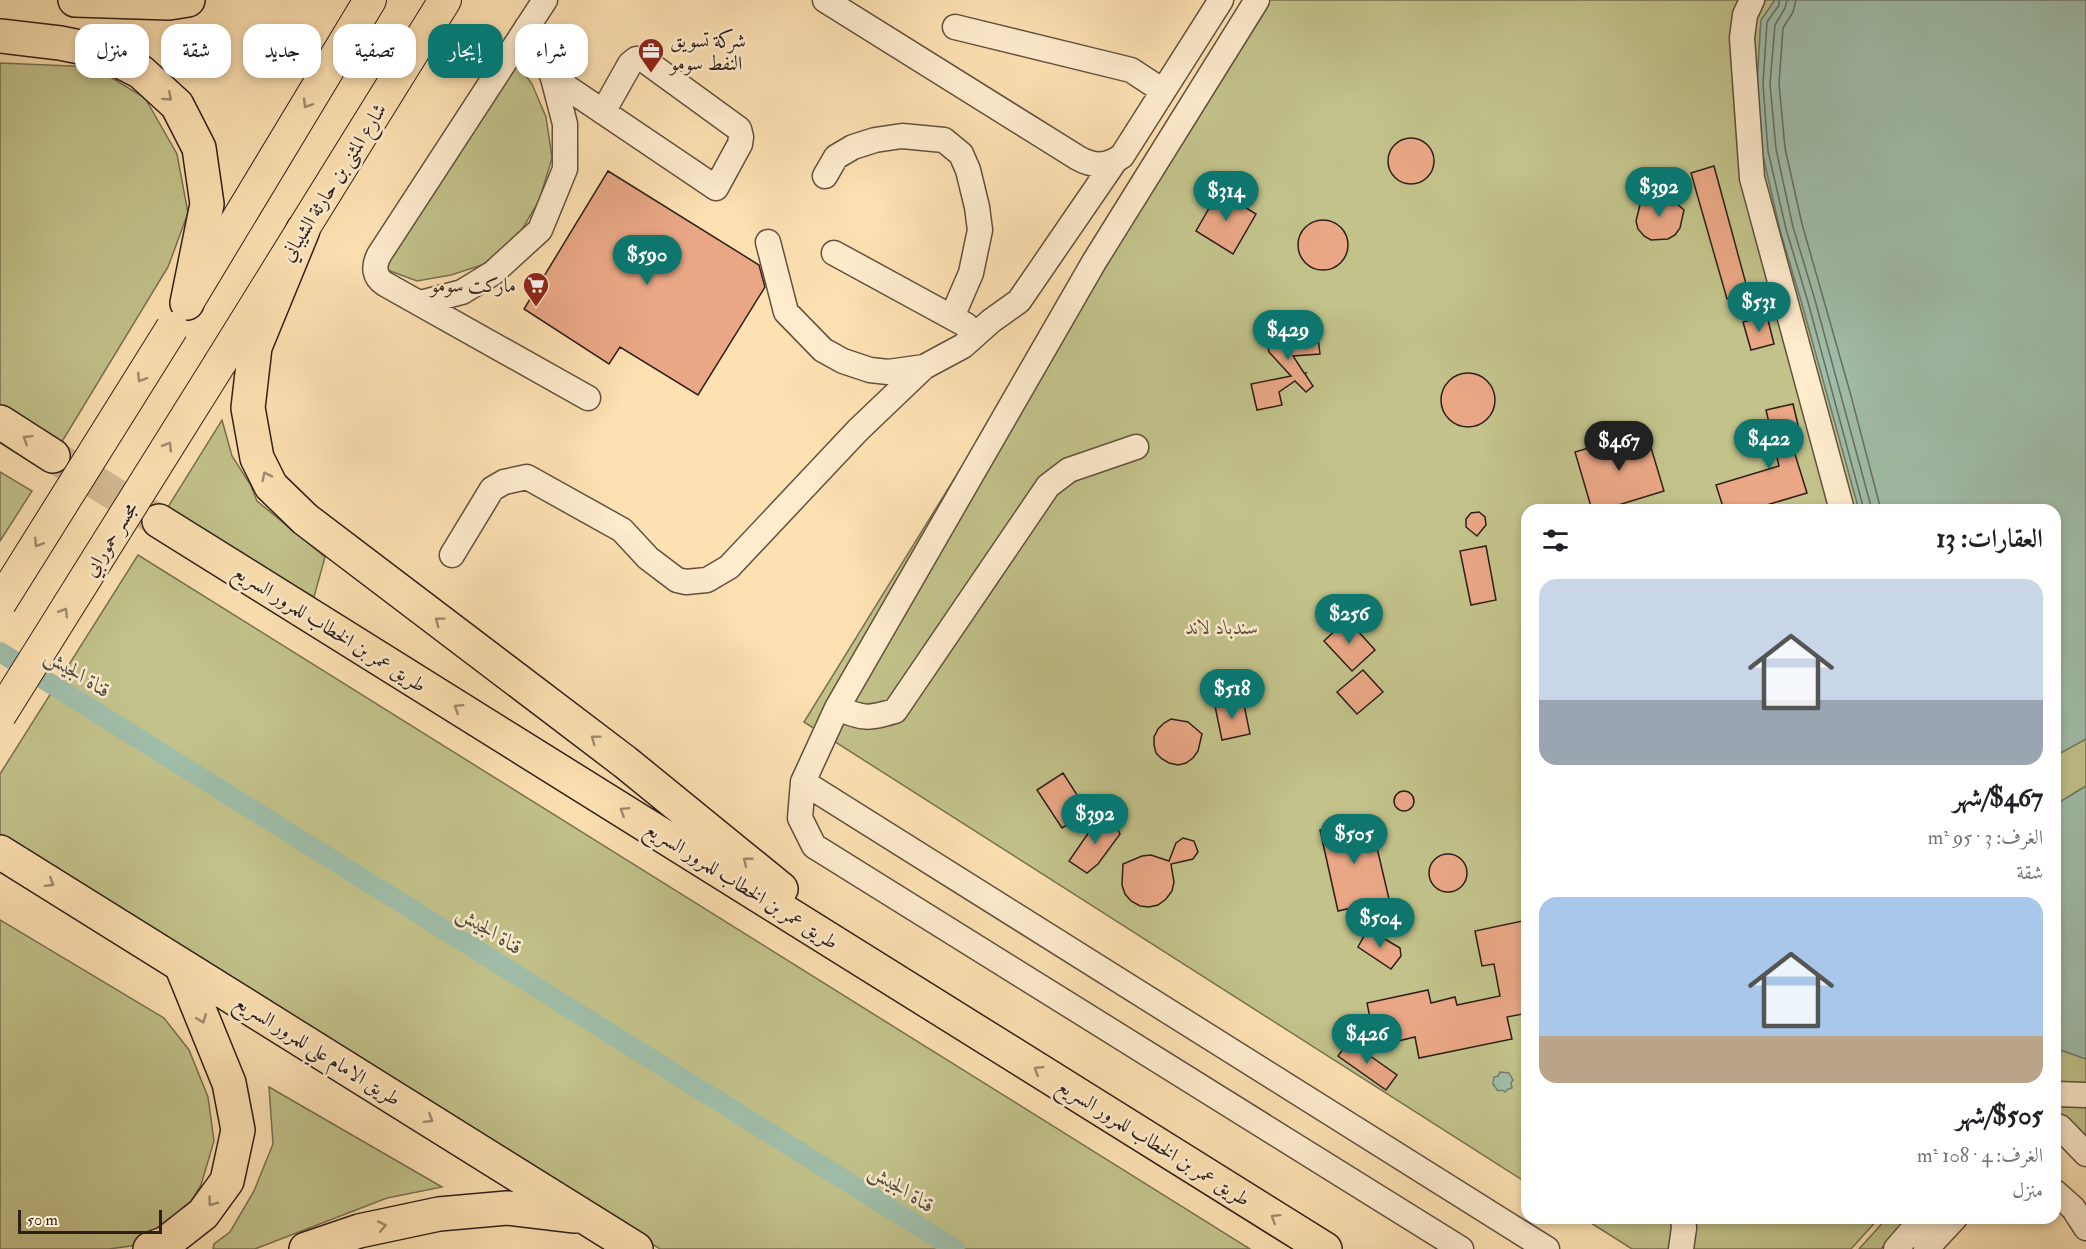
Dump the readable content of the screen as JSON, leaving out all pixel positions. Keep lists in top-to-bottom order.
{
  "streets": {
    "highway": ["طريق عمر بن الخطاب للمرور السريع", "طريق الامام علي للمرور السريع"],
    "main road": ["شارع المثنى بن حارثة الشيباني", "مجسر حمورابي"]
  },
  "crossings": [
    ["شارع المثنى بن حارثة الشيباني", "مجسر حمورابي"]
  ],
  "one_way": ["طريق عمر بن الخطاب للمرور السريع", "طريق الامام علي للمرور السريع"],
  "water": ["قناة الجيش"],
  "parks": ["سندباد لاند"],
  "places": {
    "office": ["شركة تسويق النفط سومو"],
    "supermarket": ["ماركت سومو"]
  },
  "scale_bar": "50 m",
  "page": {
    "chip": [
      "شراء",
      "إيجار",
      "تصفية",
      "جديد",
      "شقة",
      "منزل"
    ],
    "price": [
      "$392",
      "$314",
      "$590",
      "$531",
      "$429",
      "$422",
      "$467",
      "$256",
      "$518",
      "$392",
      "$505",
      "$504",
      "$426"
    ],
    "heading": "العقارات: 13",
    "list": [
      {
        "name": "$467/شهر",
        "note": "الغرف: 3 · 95 m² · شقة"
      },
      {
        "name": "$505/شهر",
        "note": "الغرف: 4 · 108 m² · منزل"
      }
    ],
    "scale": "50 m"
  }
}
